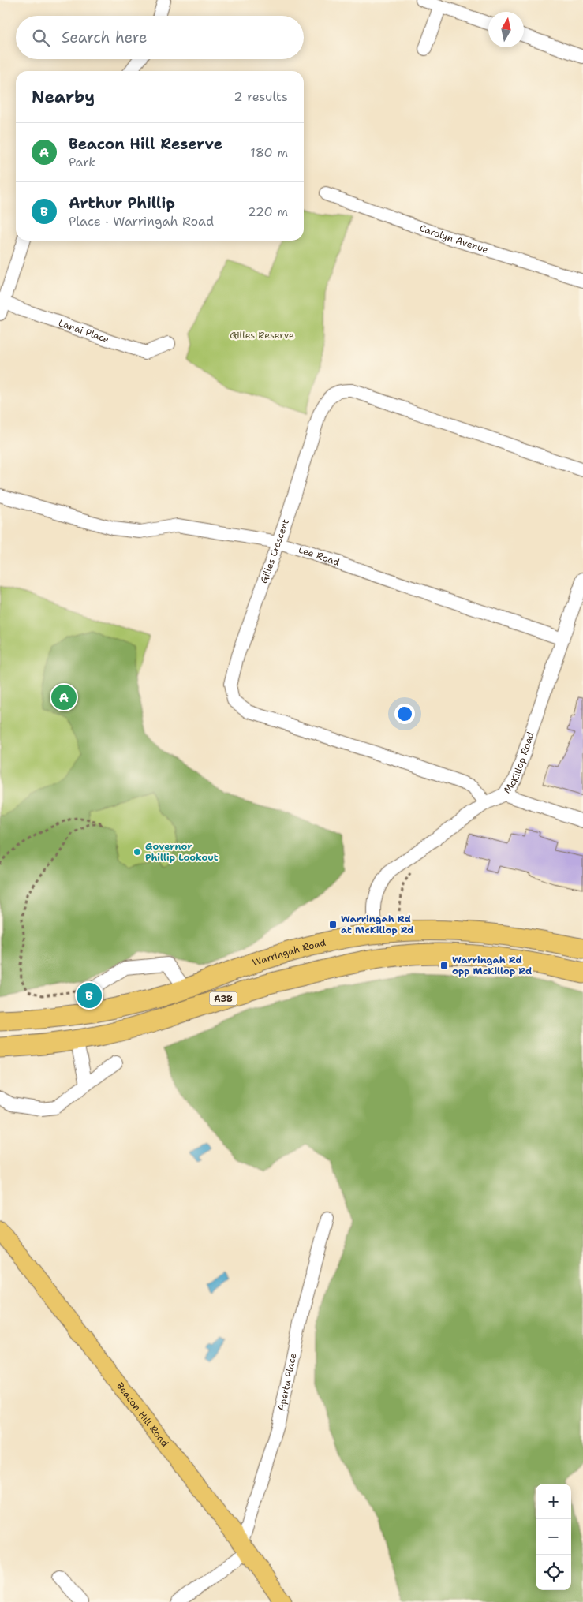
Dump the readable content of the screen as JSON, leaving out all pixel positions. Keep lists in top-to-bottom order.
{
  "streets": {
    "highway": ["McKillop Road", "Warringah Road", "A38"],
    "main road": ["Beacon Hill Road"],
    "street": [
      "Carolyn Avenue",
      "Lanai Place",
      "Gilles Crescent",
      "Lee Road",
      "Aperta Place"
    ]
  },
  "crossings": [
    ["Gilles Crescent", "Lee Road"],
    ["Gilles Crescent", "McKillop Road"],
    ["Lee Road", "McKillop Road"],
    ["McKillop Road", "Warringah Road"],
    ["McKillop Road", "A38"],
    ["Aperta Place", "Beacon Hill Road"]
  ],
  "parks": ["Gilles Reserve"],
  "places": {
    "other": ["Governor Phillip Lookout"],
    "transit": ["Warringah Rd at McKillop Rd", "Warringah Rd opp McKillop Rd"]
  },
  "north": "top",
  "page": {
    "search": "Search here",
    "heading": ["Nearby", "2 results"],
    "list": [
      {
        "mark": "A",
        "name": "Beacon Hill Reserve",
        "note": "Park",
        "value": "180 m"
      },
      {
        "mark": "B",
        "name": "Arthur Phillip",
        "note": "Place · Warringah Road",
        "value": "220 m"
      }
    ],
    "pins": ["A", "B"],
    "map_buttons": ["+", "−"]
  }
}
